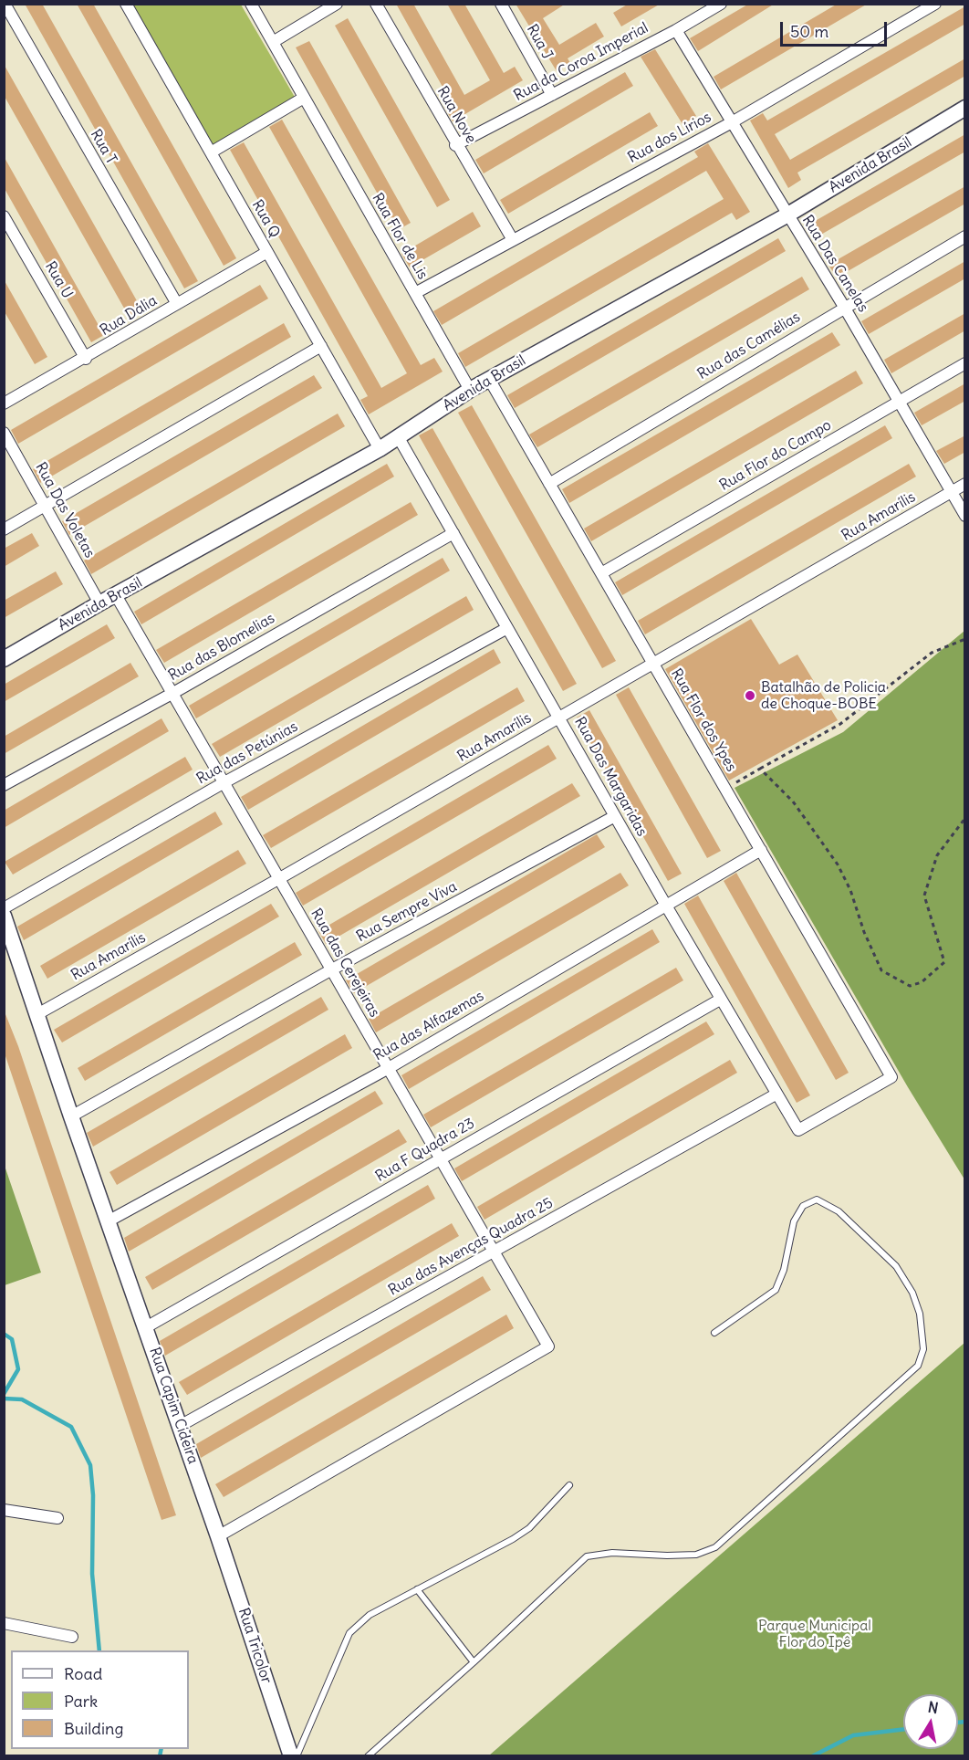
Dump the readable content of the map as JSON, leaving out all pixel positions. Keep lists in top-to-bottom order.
{
  "streets": {
    "street": [
      "Rua J",
      "Rua da Coroa Imperial",
      "Rua Nove",
      "Rua dos Lírios",
      "Rua T",
      "Avenida Brasil",
      "Rua Q",
      "Rua Flor de Lis",
      "Rua Das Canelas",
      "Rua U",
      "Rua Dália",
      "Rua das Camélias",
      "Rua Flor do Campo",
      "Rua Das Voletas",
      "Rua Amarílis",
      "Rua das Blomelias",
      "Rua Flor dos Ypes",
      "Rua das Petúnias",
      "Rua Das Margaridas",
      "Rua Sempre Viva",
      "Rua das Cerejeiras",
      "Rua das Alfazemas",
      "Rua F Quadra 23",
      "Rua das Avenças Quadra 25",
      "Rua Capim Cideira",
      "Rua Tricolor"
    ]
  },
  "crossings": [
    ["Rua J", "Rua da Coroa Imperial"],
    ["Rua da Coroa Imperial", "Rua Nove"],
    ["Rua da Coroa Imperial", "Rua Das Canelas"],
    ["Rua Nove", "Rua dos Lírios"],
    ["Rua dos Lírios", "Rua Flor de Lis"],
    ["Rua dos Lírios", "Rua Das Canelas"],
    ["Rua T", "Rua Dália"],
    ["Avenida Brasil", "Rua Q"],
    ["Avenida Brasil", "Rua Flor de Lis"],
    ["Avenida Brasil", "Rua Das Canelas"],
    ["Avenida Brasil", "Rua Das Voletas"],
    ["Avenida Brasil", "Rua Flor dos Ypes"],
    ["Avenida Brasil", "Rua Das Margaridas"],
    ["Avenida Brasil", "Rua das Cerejeiras"],
    ["Rua Q", "Rua Dália"],
    ["Rua Das Canelas", "Rua das Camélias"],
    ["Rua Das Canelas", "Rua Flor do Campo"],
    ["Rua Das Canelas", "Rua Amarílis"],
    ["Rua U", "Rua Dália"],
    ["Rua das Camélias", "Rua Flor dos Ypes"],
    ["Rua Flor do Campo", "Rua Flor dos Ypes"],
    ["Rua Amarílis", "Rua Flor dos Ypes"],
    ["Rua Amarílis", "Rua Das Margaridas"],
    ["Rua Amarílis", "Rua das Cerejeiras"],
    ["Rua Amarílis", "Rua Capim Cideira"],
    ["Rua das Blomelias", "Rua Das Margaridas"],
    ["Rua das Blomelias", "Rua das Cerejeiras"],
    ["Rua Flor dos Ypes", "Rua Das Margaridas"],
    ["Rua Flor dos Ypes", "Rua das Alfazemas"],
    ["Rua das Petúnias", "Rua Das Margaridas"],
    ["Rua das Petúnias", "Rua das Cerejeiras"],
    ["Rua Das Margaridas", "Rua Sempre Viva"],
    ["Rua Das Margaridas", "Rua das Alfazemas"],
    ["Rua Das Margaridas", "Rua F Quadra 23"],
    ["Rua Das Margaridas", "Rua das Avenças Quadra 25"],
    ["Rua Sempre Viva", "Rua das Cerejeiras"],
    ["Rua Sempre Viva", "Rua Capim Cideira"],
    ["Rua das Cerejeiras", "Rua das Alfazemas"],
    ["Rua das Cerejeiras", "Rua F Quadra 23"],
    ["Rua das Cerejeiras", "Rua das Avenças Quadra 25"],
    ["Rua das Cerejeiras", "Rua Capim Cideira"],
    ["Rua das Cerejeiras", "Rua Tricolor"],
    ["Rua das Alfazemas", "Rua Capim Cideira"],
    ["Rua F Quadra 23", "Rua Capim Cideira"],
    ["Rua das Avenças Quadra 25", "Rua Capim Cideira"],
    ["Rua Capim Cideira", "Rua Tricolor"]
  ],
  "parks": ["Parque Municipal Flor do Ipê"],
  "places": ["Batalhão de Policia de Choque-BOBE"],
  "legend": ["Road", "Park", "Building"],
  "scale_bar": "50 m",
  "north": "top"
}
